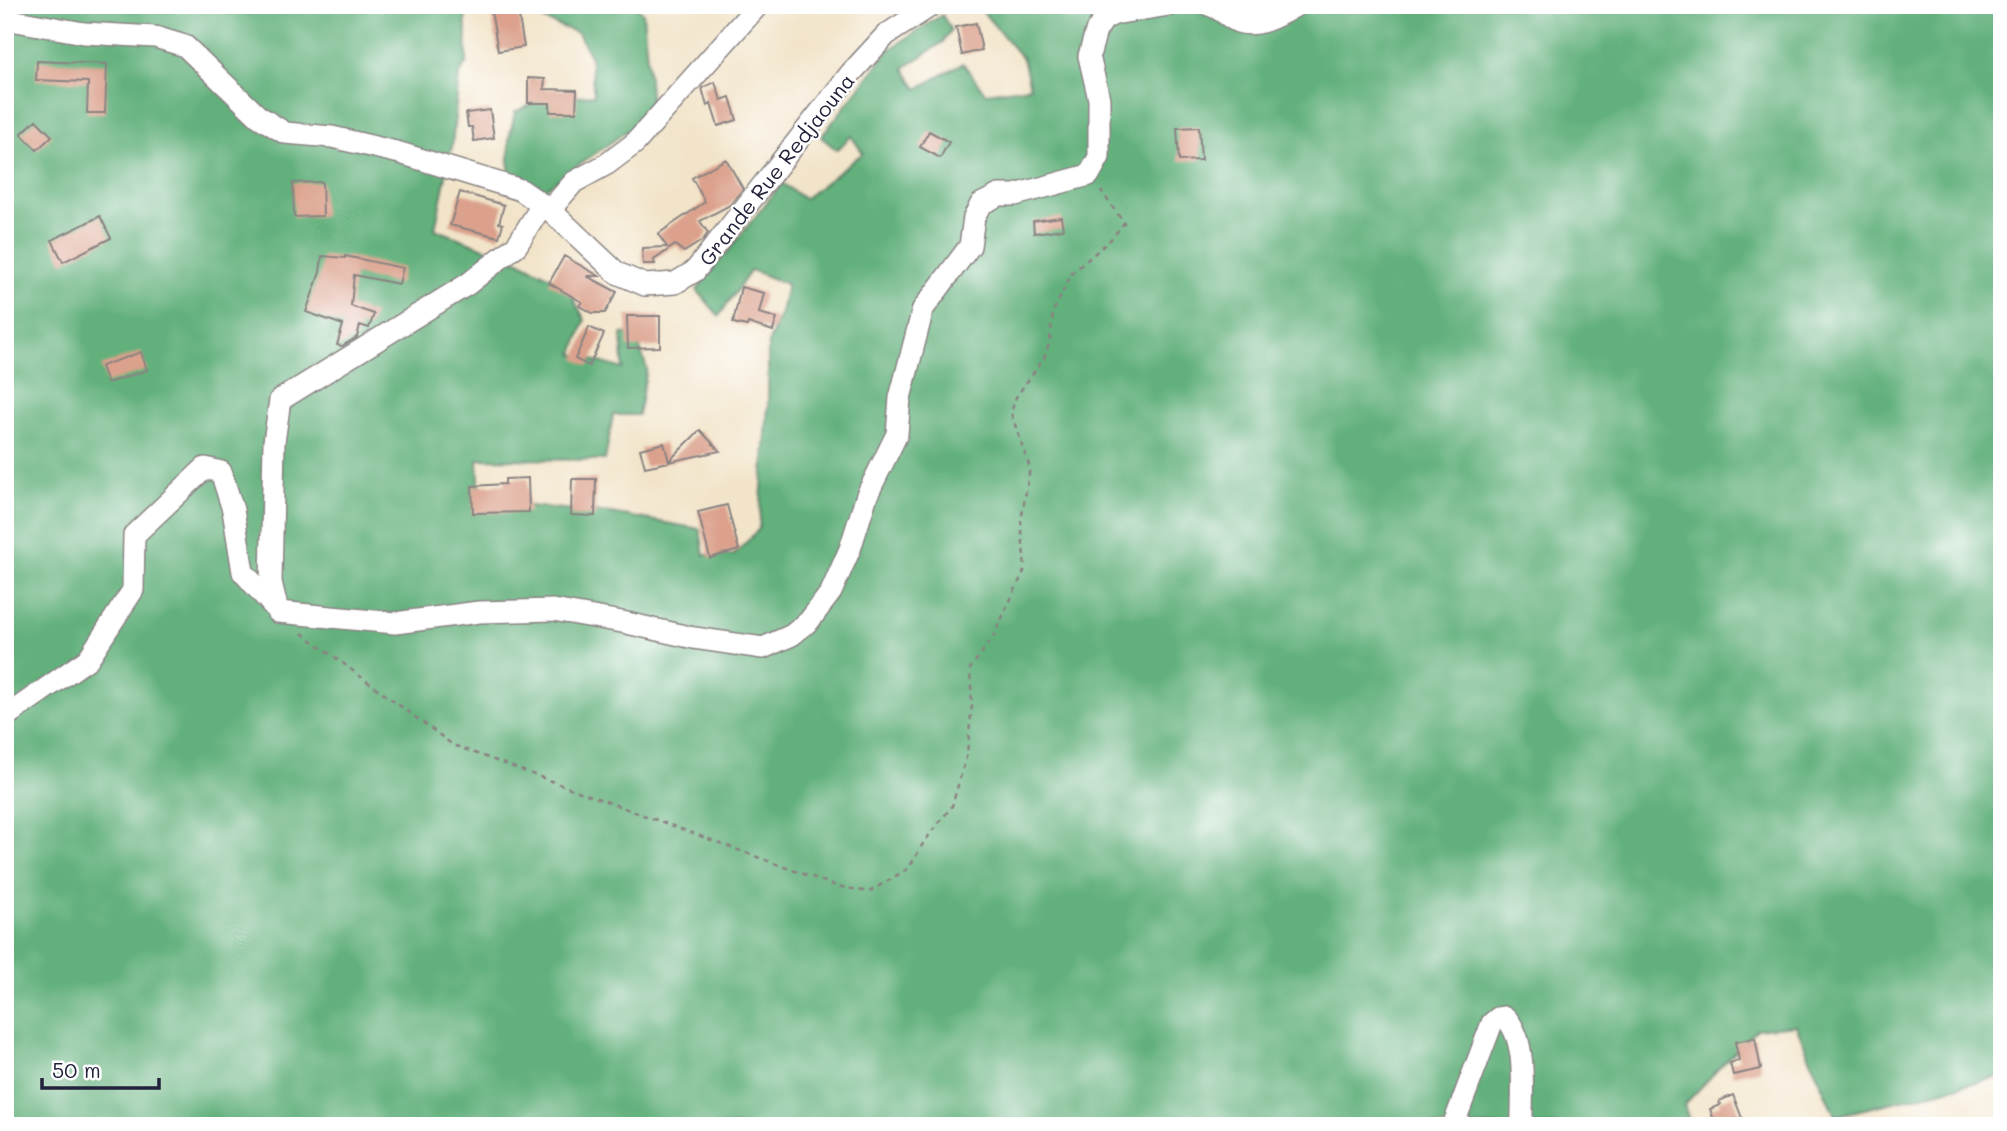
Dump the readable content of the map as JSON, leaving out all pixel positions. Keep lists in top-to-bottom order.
{
  "streets": {
    "street": ["Grande Rue Redjaouna"]
  },
  "scale_bar": "50 m"
}
